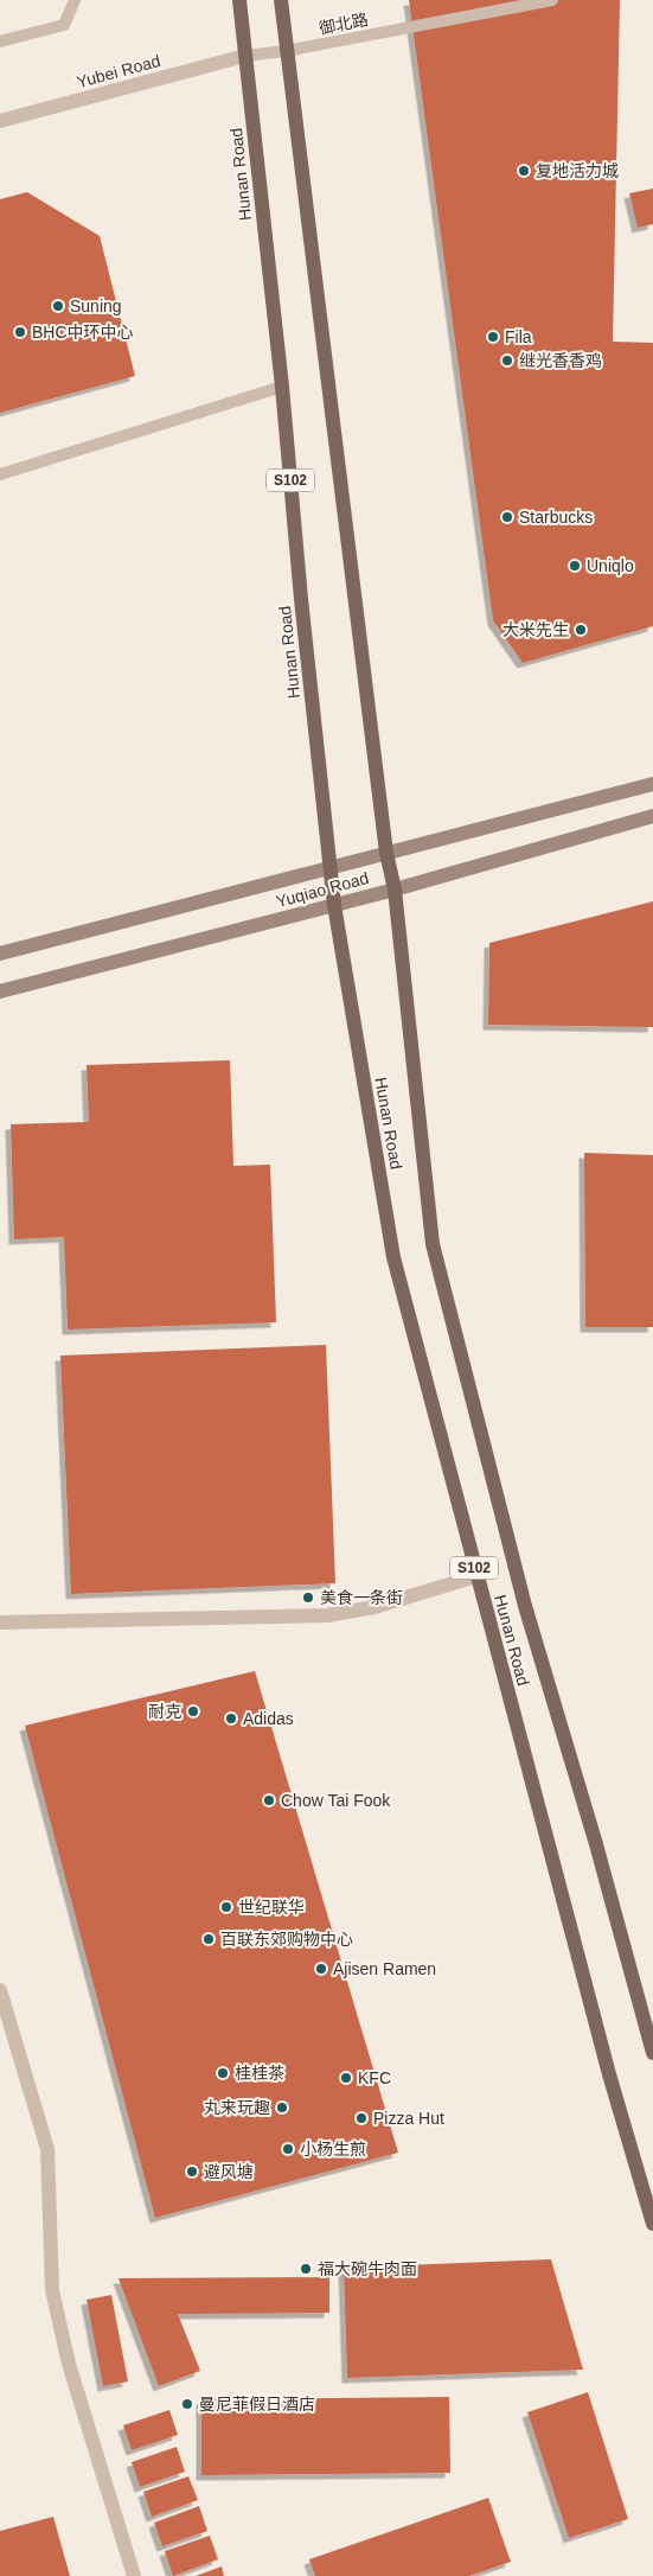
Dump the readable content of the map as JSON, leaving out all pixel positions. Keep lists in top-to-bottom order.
{
  "streets": {
    "main road": ["Hunan Road", "S102", "Yuqiao Road"],
    "street": ["Yubei Road"],
    "lane": ["御北路"]
  },
  "crossings": [
    ["御北路", "Yubei Road"],
    ["御北路", "Hunan Road"],
    ["Yubei Road", "Hunan Road"],
    ["Hunan Road", "Yuqiao Road"]
  ],
  "places": [
    "复地活力城",
    "Suning",
    "BHC中环中心",
    "Fila",
    "继光香香鸡",
    "Starbucks",
    "Uniqlo",
    "大米先生",
    "美食一条街",
    "耐克",
    "Adidas",
    "Chow Tai Fook",
    "世纪联华",
    "百联东郊购物中心",
    "Ajisen Ramen",
    "桂桂茶",
    "KFC",
    "丸来玩趣",
    "Pizza Hut",
    "小杨生煎",
    "避风塘",
    "福大碗牛肉面",
    "曼尼菲假日酒店"
  ]
}
